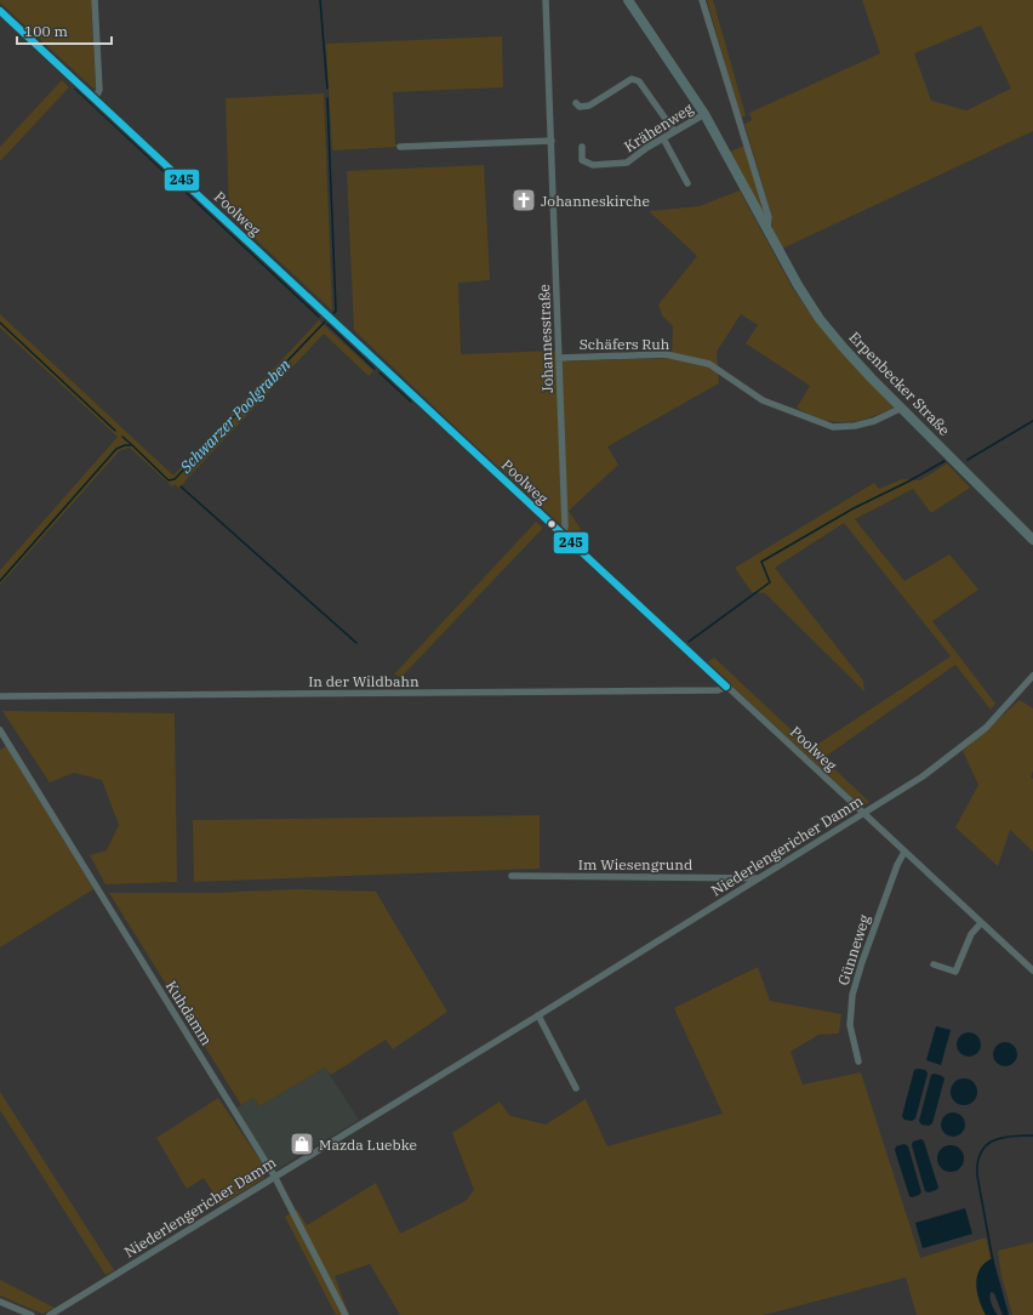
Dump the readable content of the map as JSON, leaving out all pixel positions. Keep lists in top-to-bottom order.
{
  "streets": {
    "main road": ["Erpenbecker Straße"],
    "street": [
      "Krähenweg",
      "Poolweg",
      "Johannesstraße",
      "Schäfers Ruh",
      "In der Wildbahn",
      "Niederlengericher Damm",
      "Im Wiesengrund",
      "Günneweg",
      "Kuhdamm"
    ]
  },
  "crossings": [
    ["Krähenweg", "Erpenbecker Straße"],
    ["Poolweg", "Johannesstraße"],
    ["Poolweg", "In der Wildbahn"],
    ["Poolweg", "Niederlengericher Damm"],
    ["Poolweg", "Günneweg"],
    ["Johannesstraße", "Schäfers Ruh"],
    ["Schäfers Ruh", "Erpenbecker Straße"],
    ["Niederlengericher Damm", "Im Wiesengrund"],
    ["Niederlengericher Damm", "Kuhdamm"]
  ],
  "water": ["Schwarzer Poolgraben"],
  "places": {
    "church": ["Johanneskirche"],
    "shop": ["Mazda Luebke"]
  },
  "lines": ["transit line 245"],
  "scale_bar": "100 m"
}
